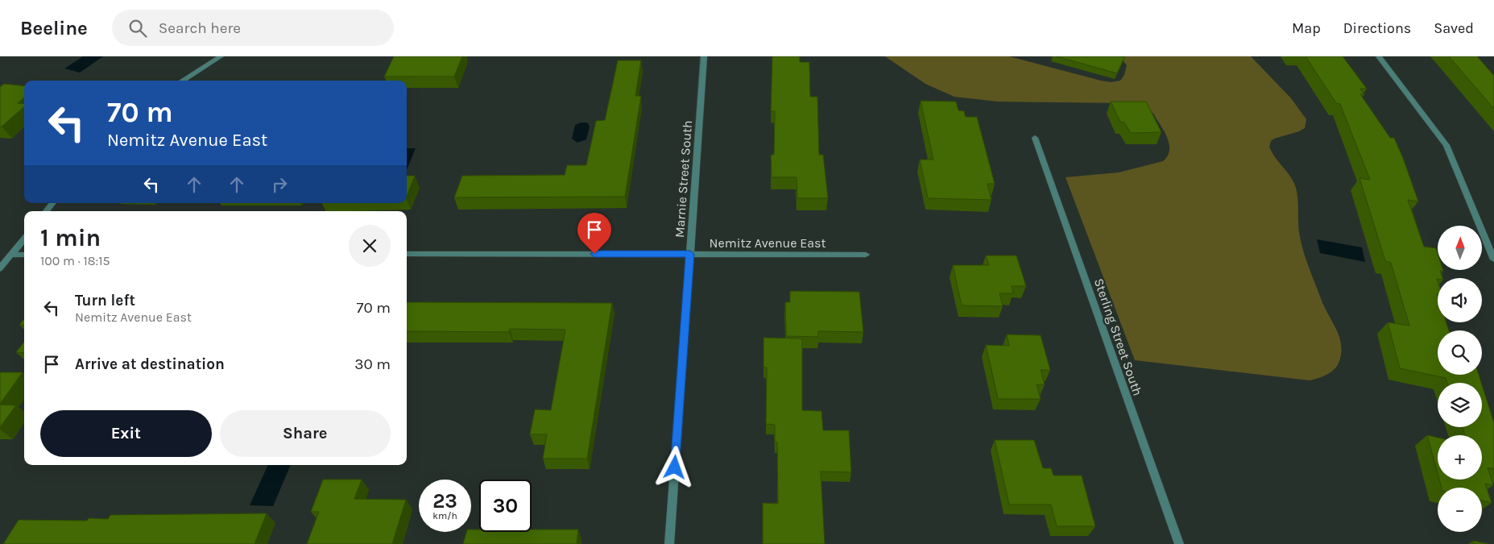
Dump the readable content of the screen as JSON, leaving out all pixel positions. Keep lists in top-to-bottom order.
{
  "streets": {
    "street": ["Marnie Street South", "Nemitz Avenue East", "Sterling Street South"]
  },
  "crossings": [
    ["Marnie Street South", "Nemitz Avenue East"]
  ],
  "north": "top",
  "page": {
    "header": "Beeline",
    "search": "Search here",
    "nav": ["Map", "Directions", "Saved"],
    "turn": ["70 m", "Nemitz Avenue East"],
    "heading": ["1 min", "100 m · 18:15"],
    "map_buttons": ["+", "−"],
    "list": [
      {
        "name": "Turn left",
        "note": "Nemitz Avenue East",
        "value": "70 m"
      },
      {
        "name": "Arrive at destination",
        "value": "30 m"
      }
    ],
    "buttons": ["Exit", "Share"],
    "speed": "23 km/h",
    "limit": "30"
  }
}
